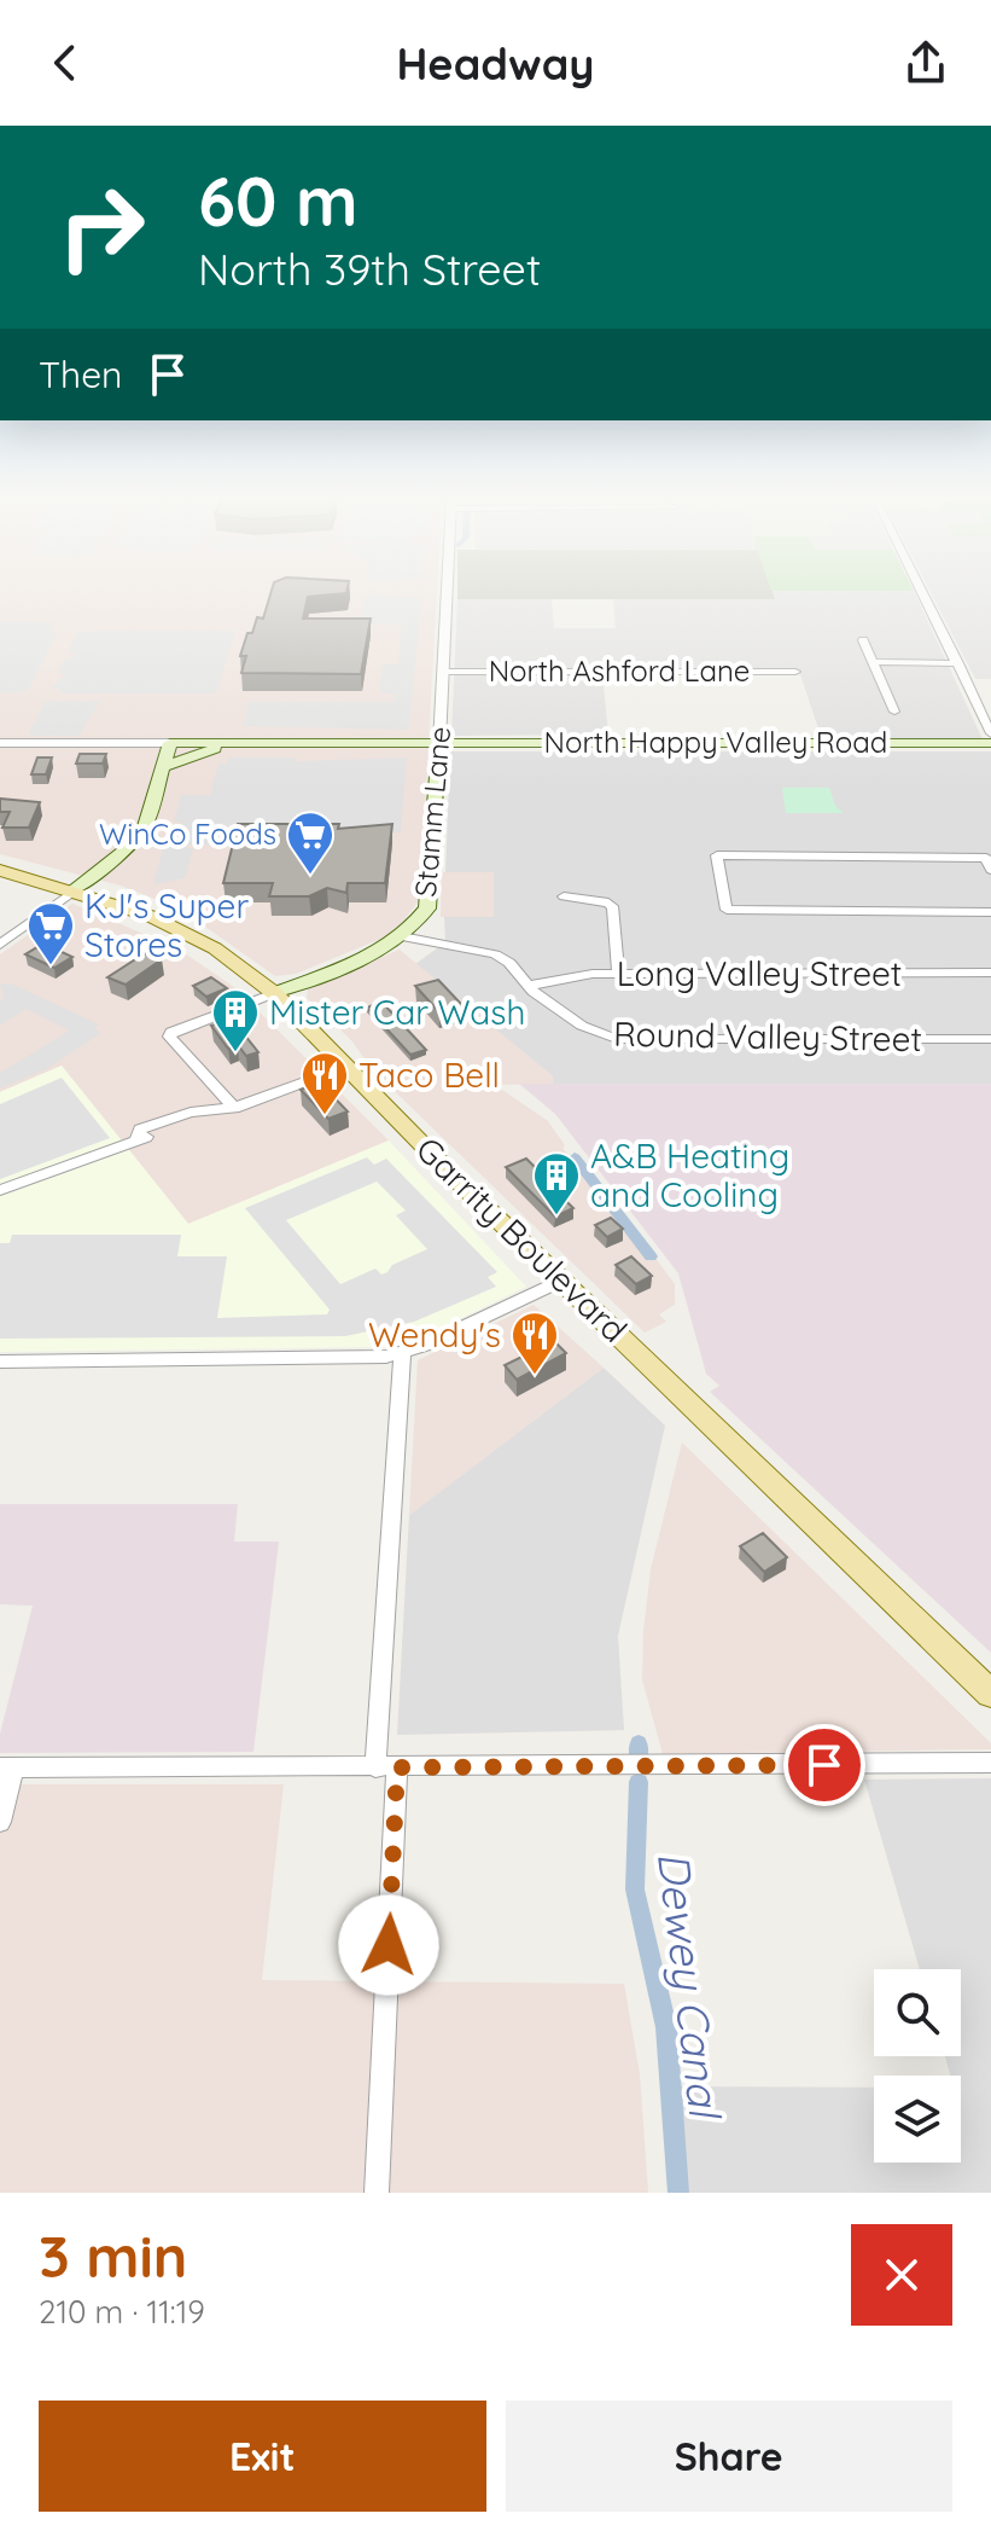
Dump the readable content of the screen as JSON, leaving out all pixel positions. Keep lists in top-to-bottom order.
{
  "streets": {
    "main road": ["North Happy Valley Road", "Stamm Lane", "Garrity Boulevard"],
    "street": ["North Ashford Lane", "Long Valley Street", "Round Valley Street"]
  },
  "crossings": [
    ["North Ashford Lane", "Stamm Lane"],
    ["North Happy Valley Road", "Stamm Lane"],
    ["Stamm Lane", "Round Valley Street"],
    ["Stamm Lane", "Garrity Boulevard"],
    ["Long Valley Street", "Round Valley Street"]
  ],
  "water": ["Dewey Canal"],
  "places": {
    "supermarket": ["WinCo Foods", "KJ's Super Stores"],
    "building": ["Mister Car Wash", "A&B Heating and Cooling"],
    "restaurant": ["Taco Bell", "Wendy's"]
  },
  "page": {
    "header": "Headway",
    "turn": ["60 m", "North 39th Street"],
    "then": "Then",
    "heading": ["3 min", "210 m · 11:19"],
    "buttons": ["Exit", "Share"]
  }
}
